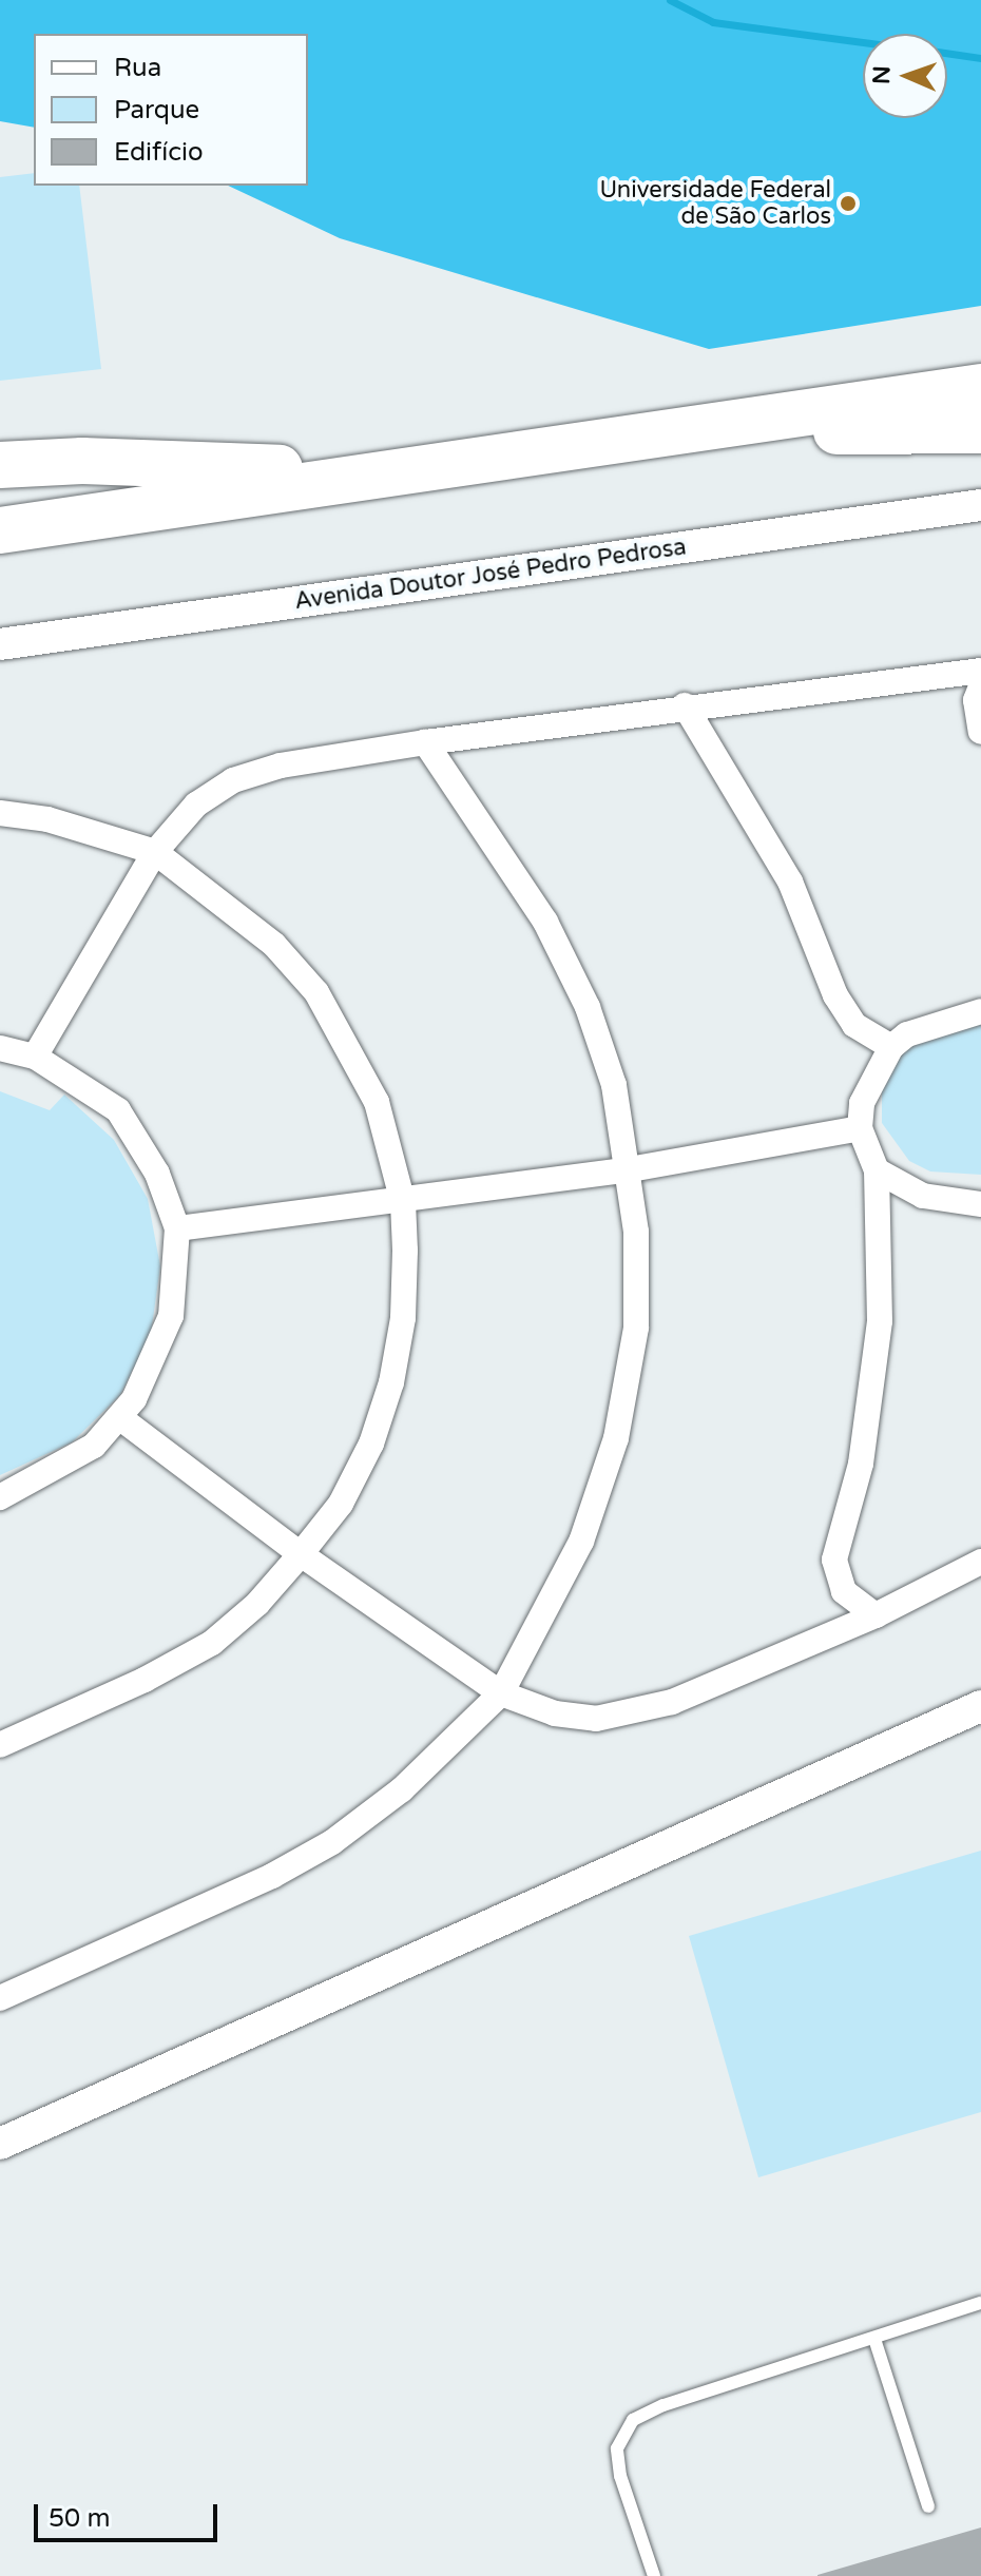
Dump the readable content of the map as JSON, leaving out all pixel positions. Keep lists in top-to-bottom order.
{
  "streets": {
    "street": ["Avenida Doutor José Pedro Pedrosa"]
  },
  "places": ["Universidade Federal de São Carlos"],
  "legend": ["Rua", "Parque", "Edifício"],
  "scale_bar": "50 m",
  "north": "left"
}
